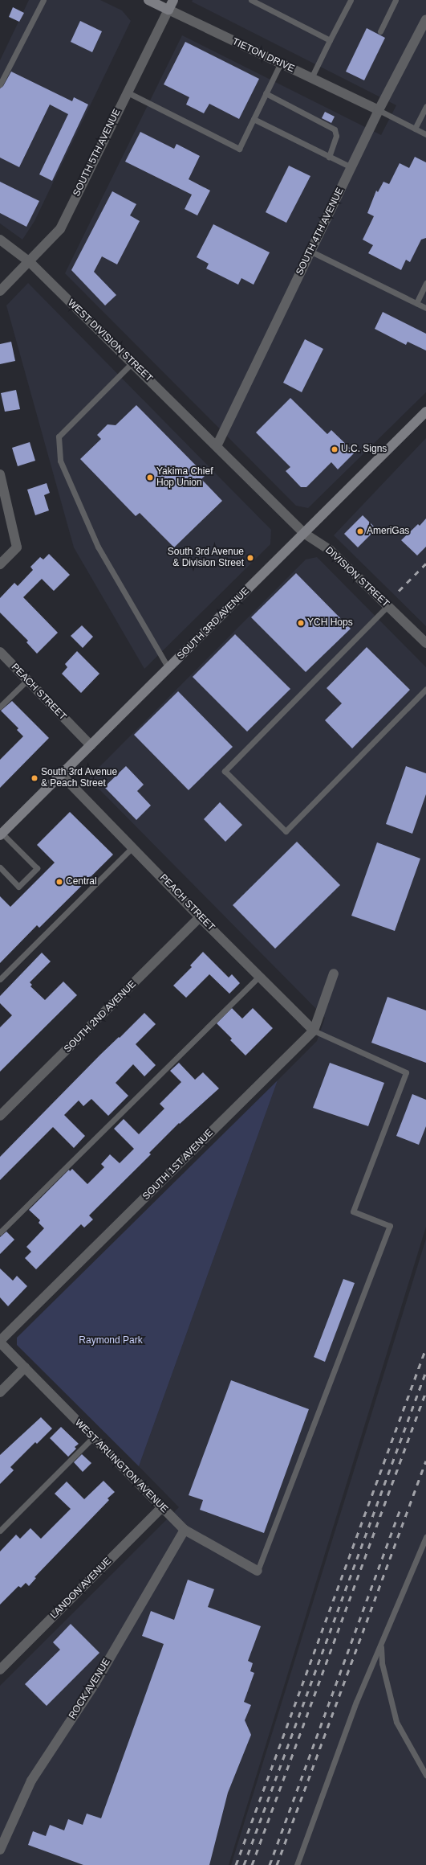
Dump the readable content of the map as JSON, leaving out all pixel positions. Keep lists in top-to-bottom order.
{
  "streets": {
    "street": [
      "TIETON DRIVE",
      "SOUTH 5TH AVENUE",
      "SOUTH 4TH AVENUE",
      "WEST DIVISION STREET",
      "DIVISION STREET",
      "SOUTH 3RD AVENUE",
      "PEACH STREET",
      "SOUTH 2ND AVENUE",
      "SOUTH 1ST AVENUE",
      "WEST ARLINGTON AVENUE",
      "LANDON AVENUE",
      "ROCK AVENUE"
    ]
  },
  "crossings": [
    ["TIETON DRIVE", "SOUTH 5TH AVENUE"],
    ["TIETON DRIVE", "SOUTH 4TH AVENUE"],
    ["SOUTH 5TH AVENUE", "WEST DIVISION STREET"],
    ["SOUTH 4TH AVENUE", "WEST DIVISION STREET"],
    ["SOUTH 4TH AVENUE", "DIVISION STREET"],
    ["WEST DIVISION STREET", "DIVISION STREET"],
    ["DIVISION STREET", "SOUTH 3RD AVENUE"],
    ["SOUTH 3RD AVENUE", "PEACH STREET"],
    ["PEACH STREET", "SOUTH 2ND AVENUE"],
    ["PEACH STREET", "SOUTH 1ST AVENUE"],
    ["SOUTH 1ST AVENUE", "WEST ARLINGTON AVENUE"],
    ["WEST ARLINGTON AVENUE", "LANDON AVENUE"],
    ["WEST ARLINGTON AVENUE", "ROCK AVENUE"]
  ],
  "parks": ["Raymond Park"],
  "places": [
    "U.C. Signs",
    "Yakima Chief Hop Union",
    "AmeriGas",
    "South 3rd Avenue & Division Street",
    "YCH Hops",
    "South 3rd Avenue & Peach Street",
    "Central"
  ]
}
